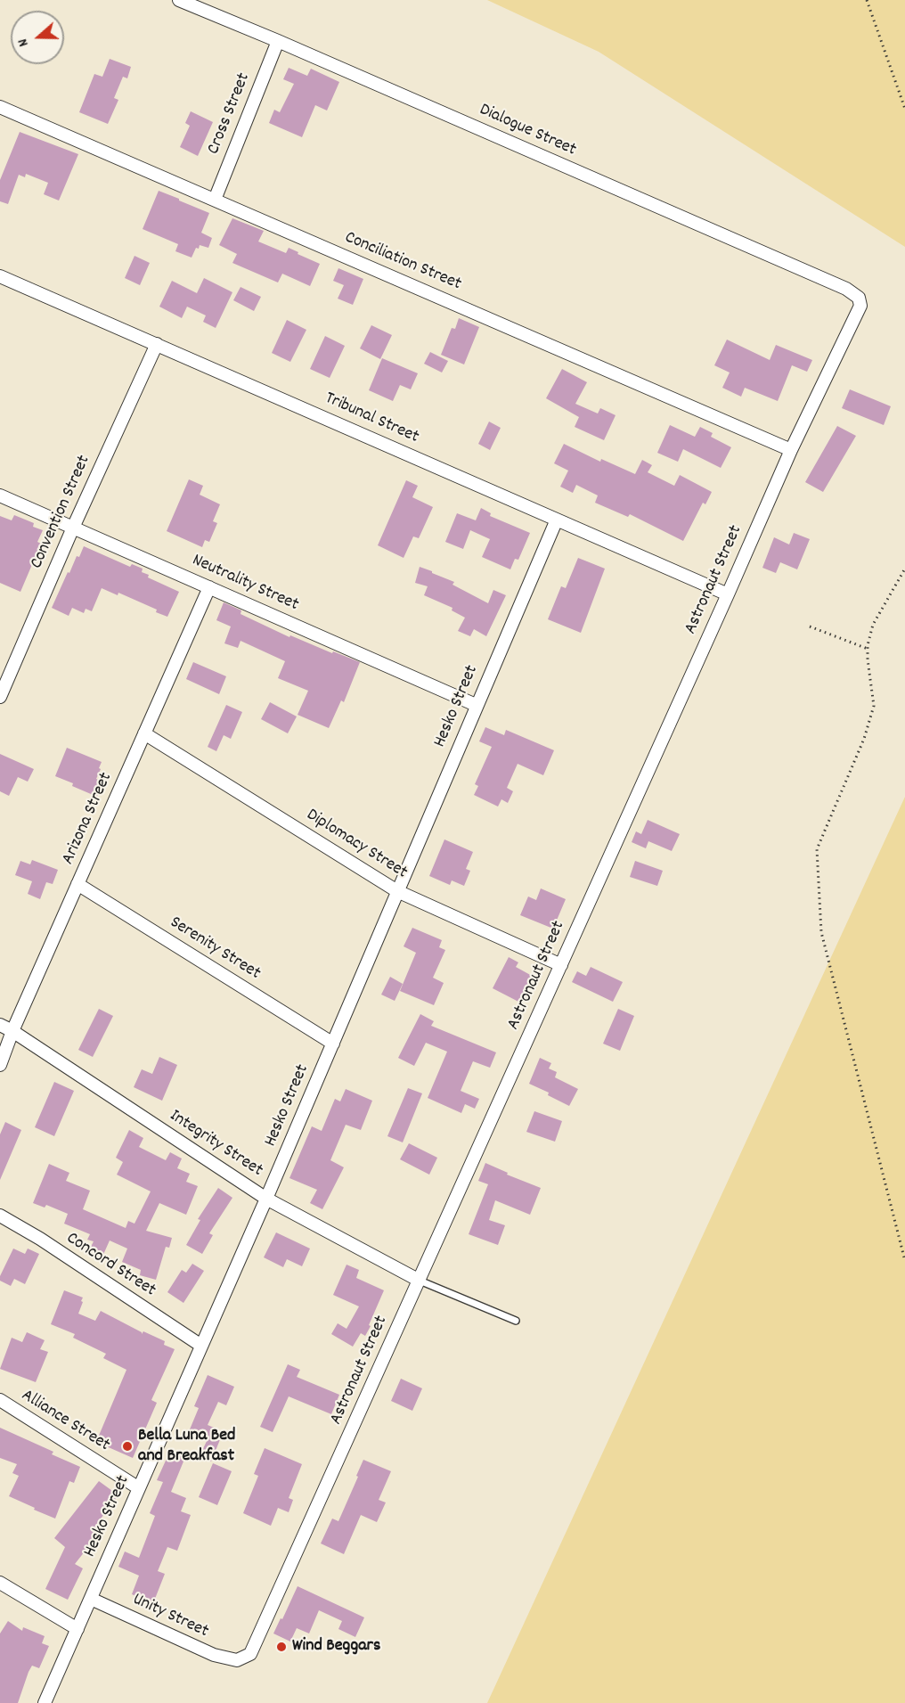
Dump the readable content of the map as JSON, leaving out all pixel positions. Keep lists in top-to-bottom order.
{
  "streets": {
    "street": [
      "Cross Street",
      "Dialogue Street",
      "Conciliation Street",
      "Tribunal Street",
      "Convention Street",
      "Astronaut Street",
      "Neutrality Street",
      "Hesko Street",
      "Arizona Street",
      "Diplomacy Street",
      "Serenity Street",
      "Integrity Street",
      "Concord Street",
      "Alliance Street",
      "Unity Street"
    ]
  },
  "crossings": [
    ["Cross Street", "Dialogue Street"],
    ["Cross Street", "Conciliation Street"],
    ["Dialogue Street", "Astronaut Street"],
    ["Conciliation Street", "Astronaut Street"],
    ["Tribunal Street", "Convention Street"],
    ["Tribunal Street", "Astronaut Street"],
    ["Tribunal Street", "Hesko Street"],
    ["Convention Street", "Neutrality Street"],
    ["Astronaut Street", "Diplomacy Street"],
    ["Astronaut Street", "Integrity Street"],
    ["Astronaut Street", "Unity Street"],
    ["Neutrality Street", "Hesko Street"],
    ["Neutrality Street", "Arizona Street"],
    ["Hesko Street", "Diplomacy Street"],
    ["Hesko Street", "Serenity Street"],
    ["Hesko Street", "Integrity Street"],
    ["Hesko Street", "Concord Street"],
    ["Hesko Street", "Alliance Street"],
    ["Hesko Street", "Unity Street"],
    ["Arizona Street", "Diplomacy Street"],
    ["Arizona Street", "Serenity Street"],
    ["Arizona Street", "Integrity Street"]
  ],
  "places": ["Bella Luna Bed and Breakfast", "Wind Beggars"],
  "north": "left"
}
